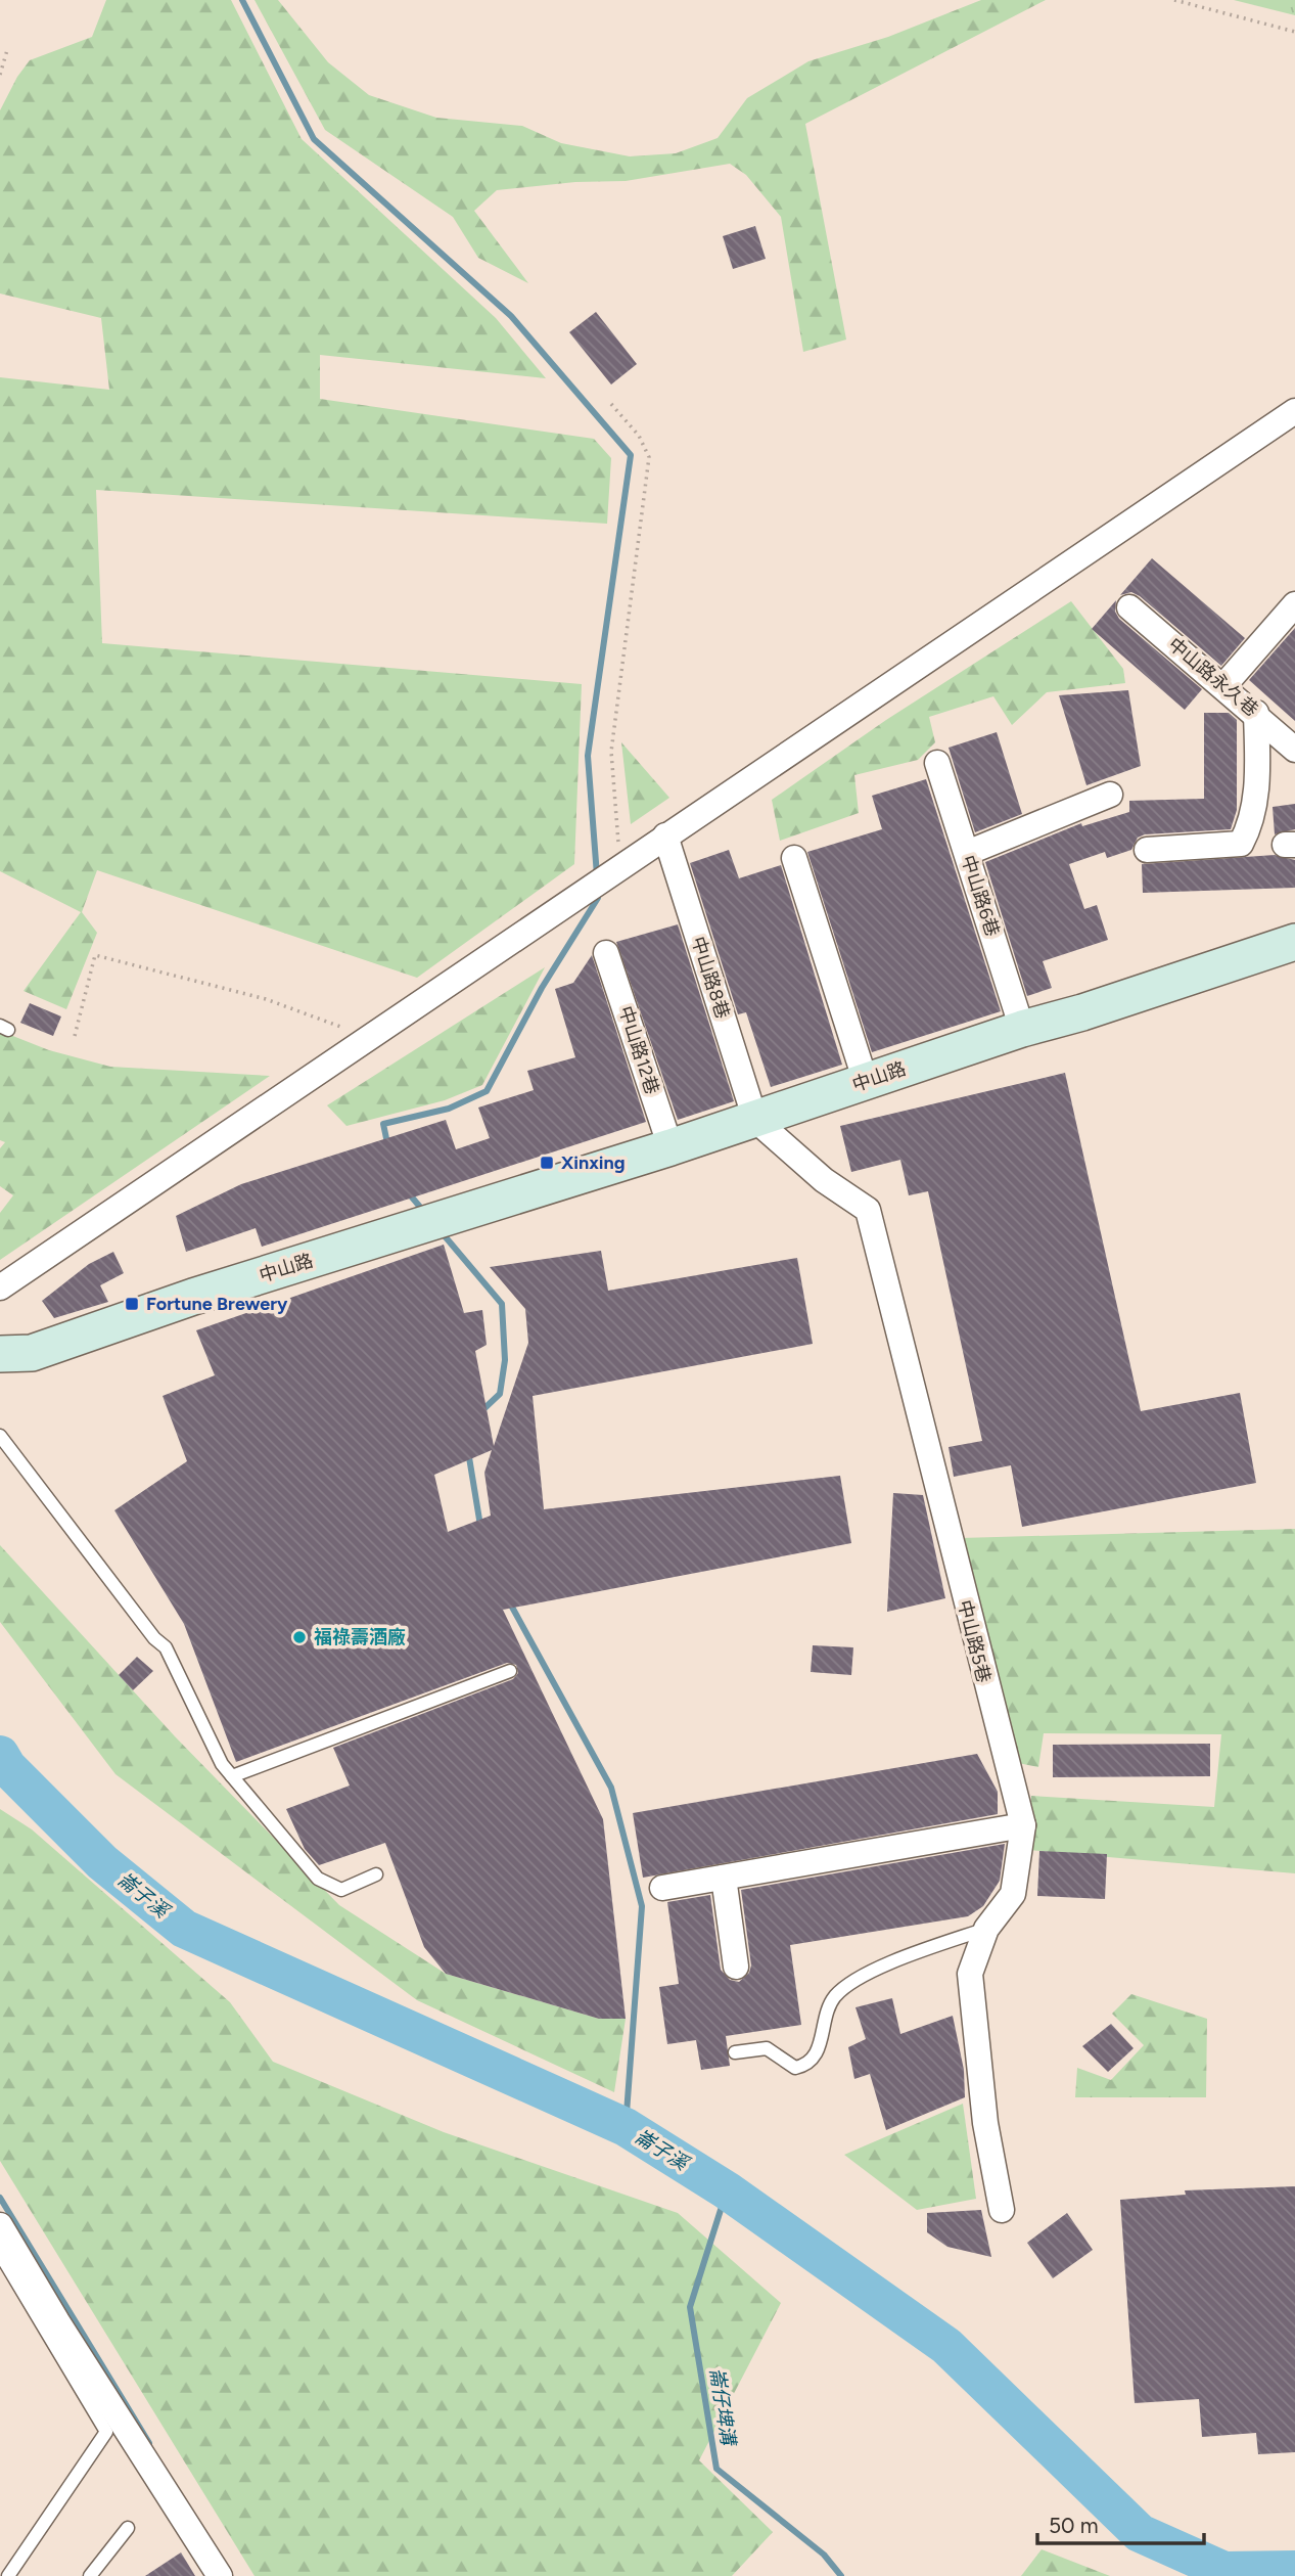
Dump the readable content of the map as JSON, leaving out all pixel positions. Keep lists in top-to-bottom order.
{
  "streets": {
    "main road": ["中山路"],
    "street": [
      "中山路永久巷",
      "中山路6巷",
      "中山路8巷",
      "中山路12巷",
      "中山路5巷"
    ]
  },
  "crossings": [
    ["中山路6巷", "中山路"],
    ["中山路8巷", "中山路"],
    ["中山路8巷", "中山路5巷"],
    ["中山路12巷", "中山路"],
    ["中山路", "中山路5巷"]
  ],
  "water": ["崙子溪", "崙仔埤溝"],
  "places": {
    "transit": ["Xinxing", "Fortune Brewery"],
    "other": ["福祿壽酒廠"]
  },
  "scale_bar": "50 m"
}
